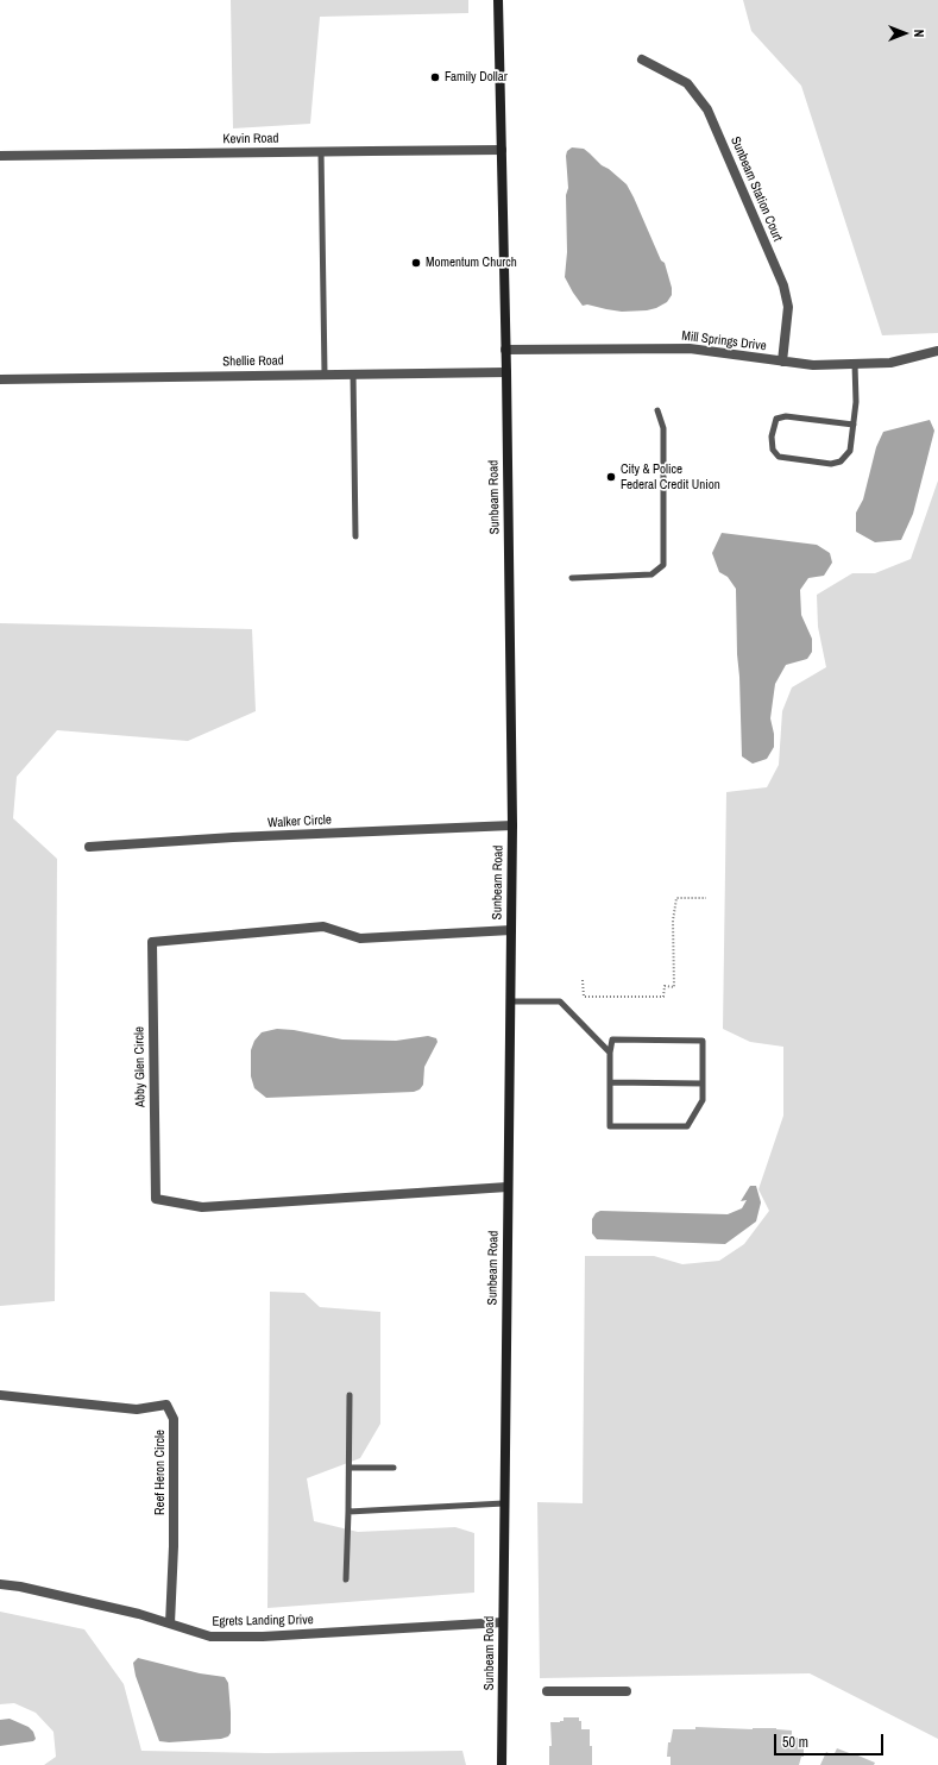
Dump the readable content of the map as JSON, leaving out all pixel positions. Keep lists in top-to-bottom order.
{
  "streets": {
    "street": [
      "Kevin Road",
      "Sunbeam Station Court",
      "Mill Springs Drive",
      "Shellie Road",
      "Sunbeam Road",
      "Walker Circle",
      "Abby Glen Circle",
      "Reef Heron Circle",
      "Egrets Landing Drive"
    ]
  },
  "crossings": [
    ["Kevin Road", "Sunbeam Road"],
    ["Sunbeam Station Court", "Mill Springs Drive"],
    ["Mill Springs Drive", "Sunbeam Road"],
    ["Shellie Road", "Sunbeam Road"],
    ["Sunbeam Road", "Walker Circle"],
    ["Sunbeam Road", "Abby Glen Circle"],
    ["Sunbeam Road", "Egrets Landing Drive"],
    ["Reef Heron Circle", "Egrets Landing Drive"]
  ],
  "places": ["Family Dollar", "Momentum Church", "City & Police Federal Credit Union"],
  "scale_bar": "50 m",
  "north": "right"
}
